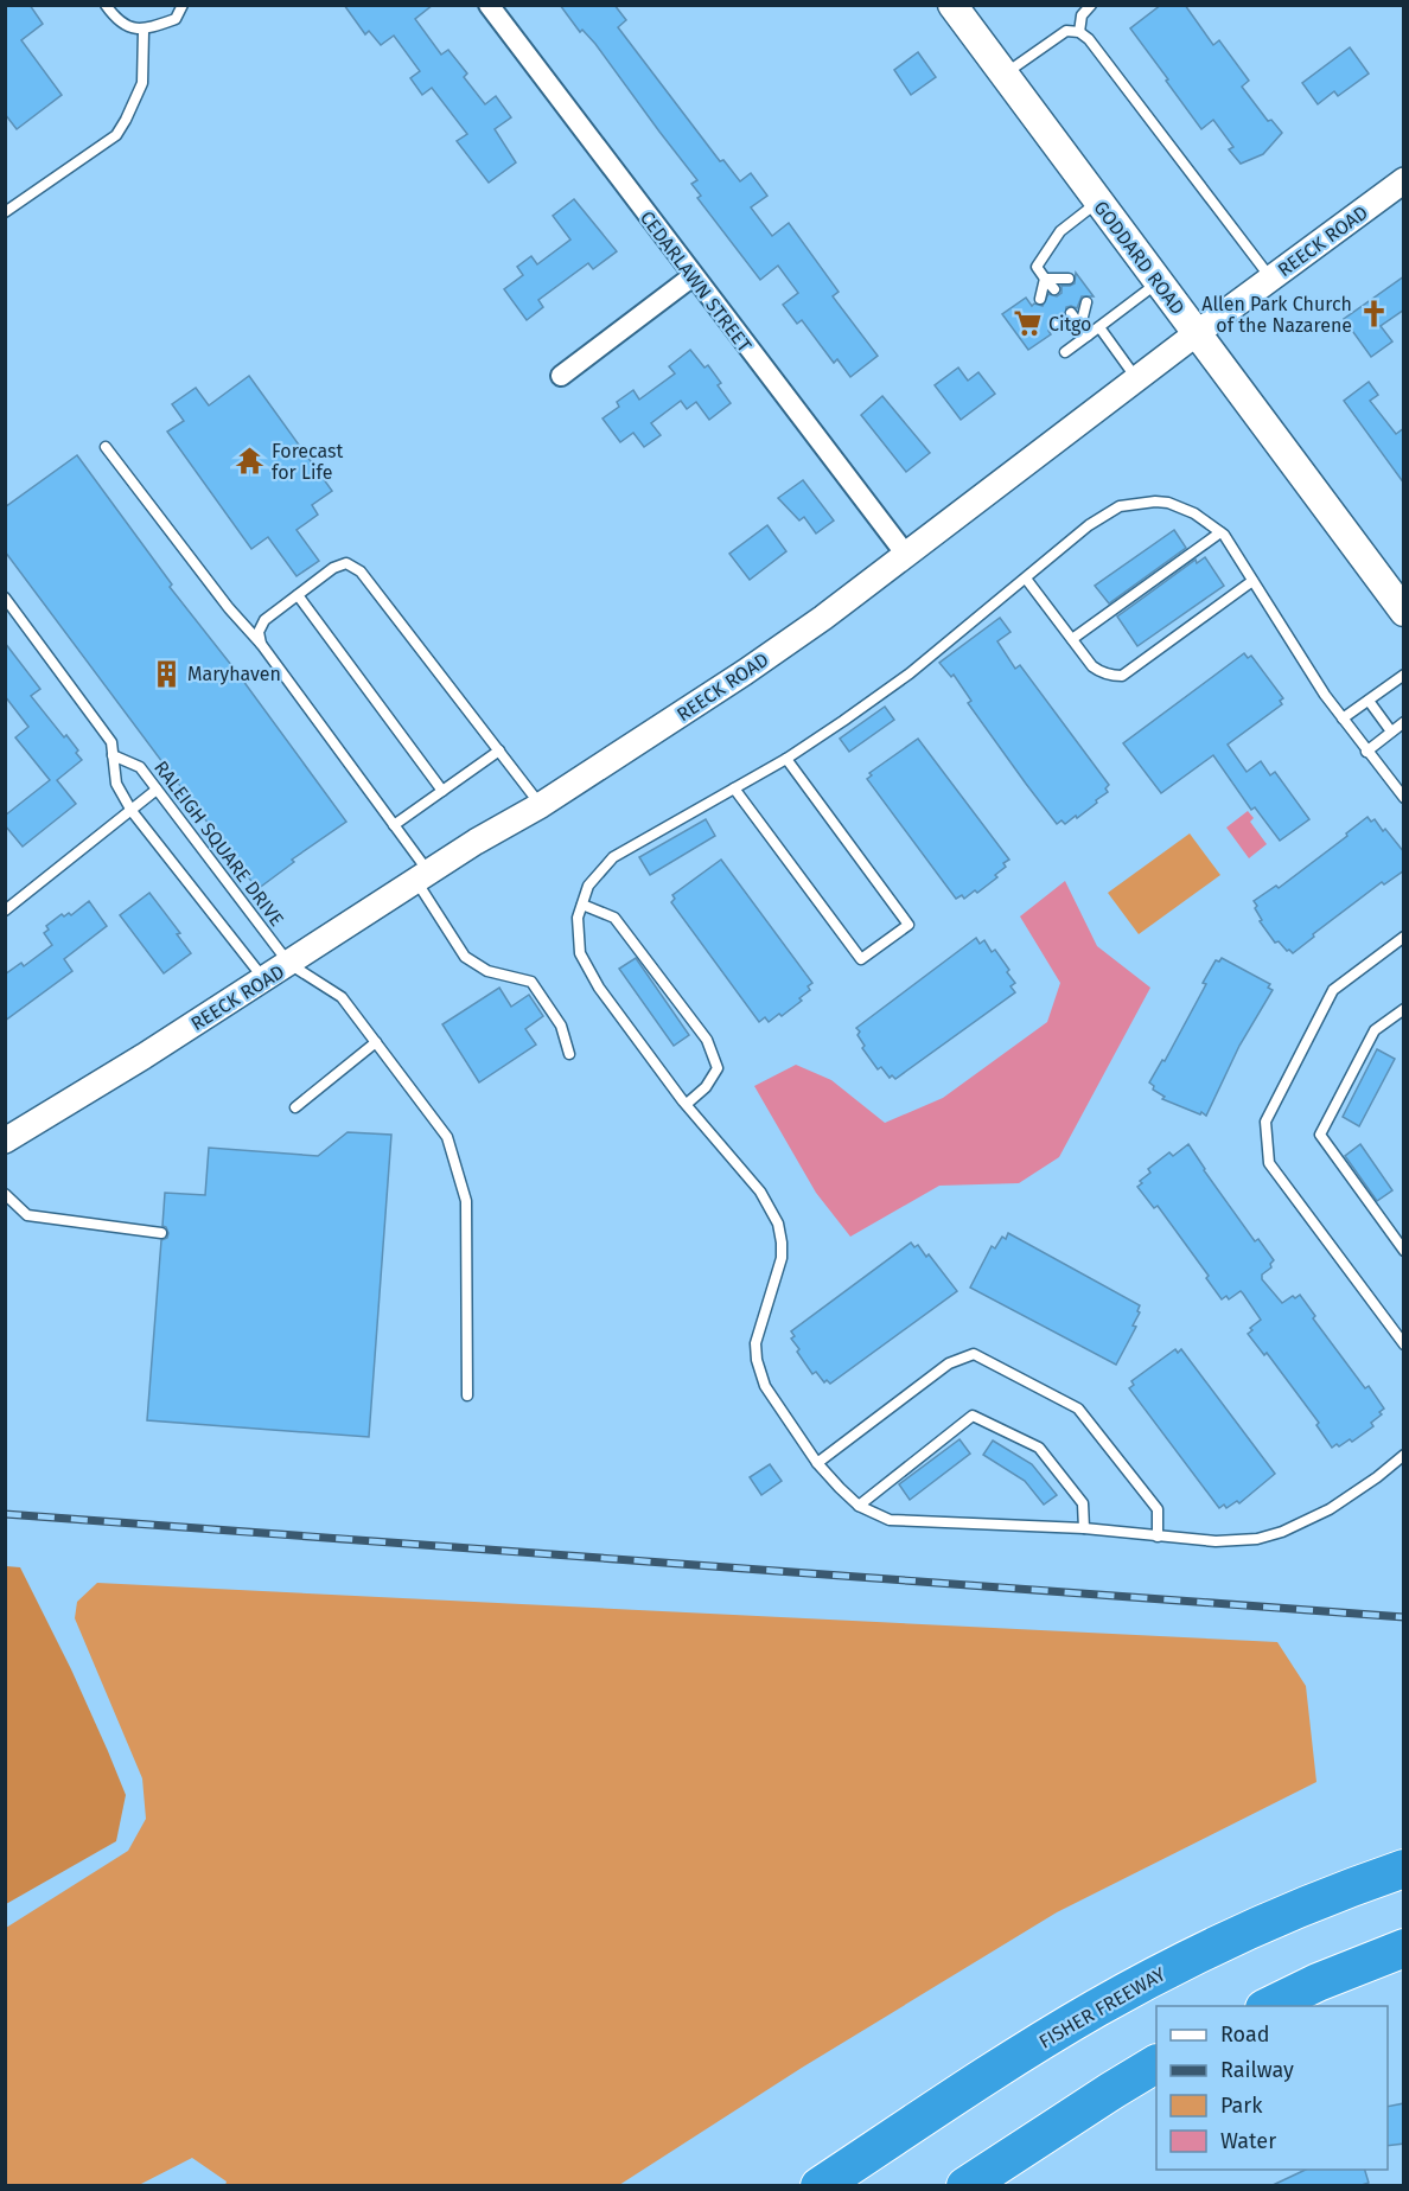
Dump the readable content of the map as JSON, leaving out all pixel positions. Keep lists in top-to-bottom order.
{
  "streets": {
    "highway": ["FISHER FREEWAY"],
    "main road": ["GODDARD ROAD"],
    "street": ["REECK ROAD", "CEDARLAWN STREET"],
    "lane": ["RALEIGH SQUARE DRIVE"]
  },
  "crossings": [
    ["REECK ROAD", "GODDARD ROAD"],
    ["REECK ROAD", "CEDARLAWN STREET"],
    ["REECK ROAD", "RALEIGH SQUARE DRIVE"]
  ],
  "places": {
    "church": ["Allen Park Church of the Nazarene"],
    "supermarket": ["Citgo"],
    "temple": ["Forecast for Life"],
    "building": ["Maryhaven"]
  },
  "legend": [
    "Road",
    "Railway",
    "Park",
    "Water"
  ]
}
